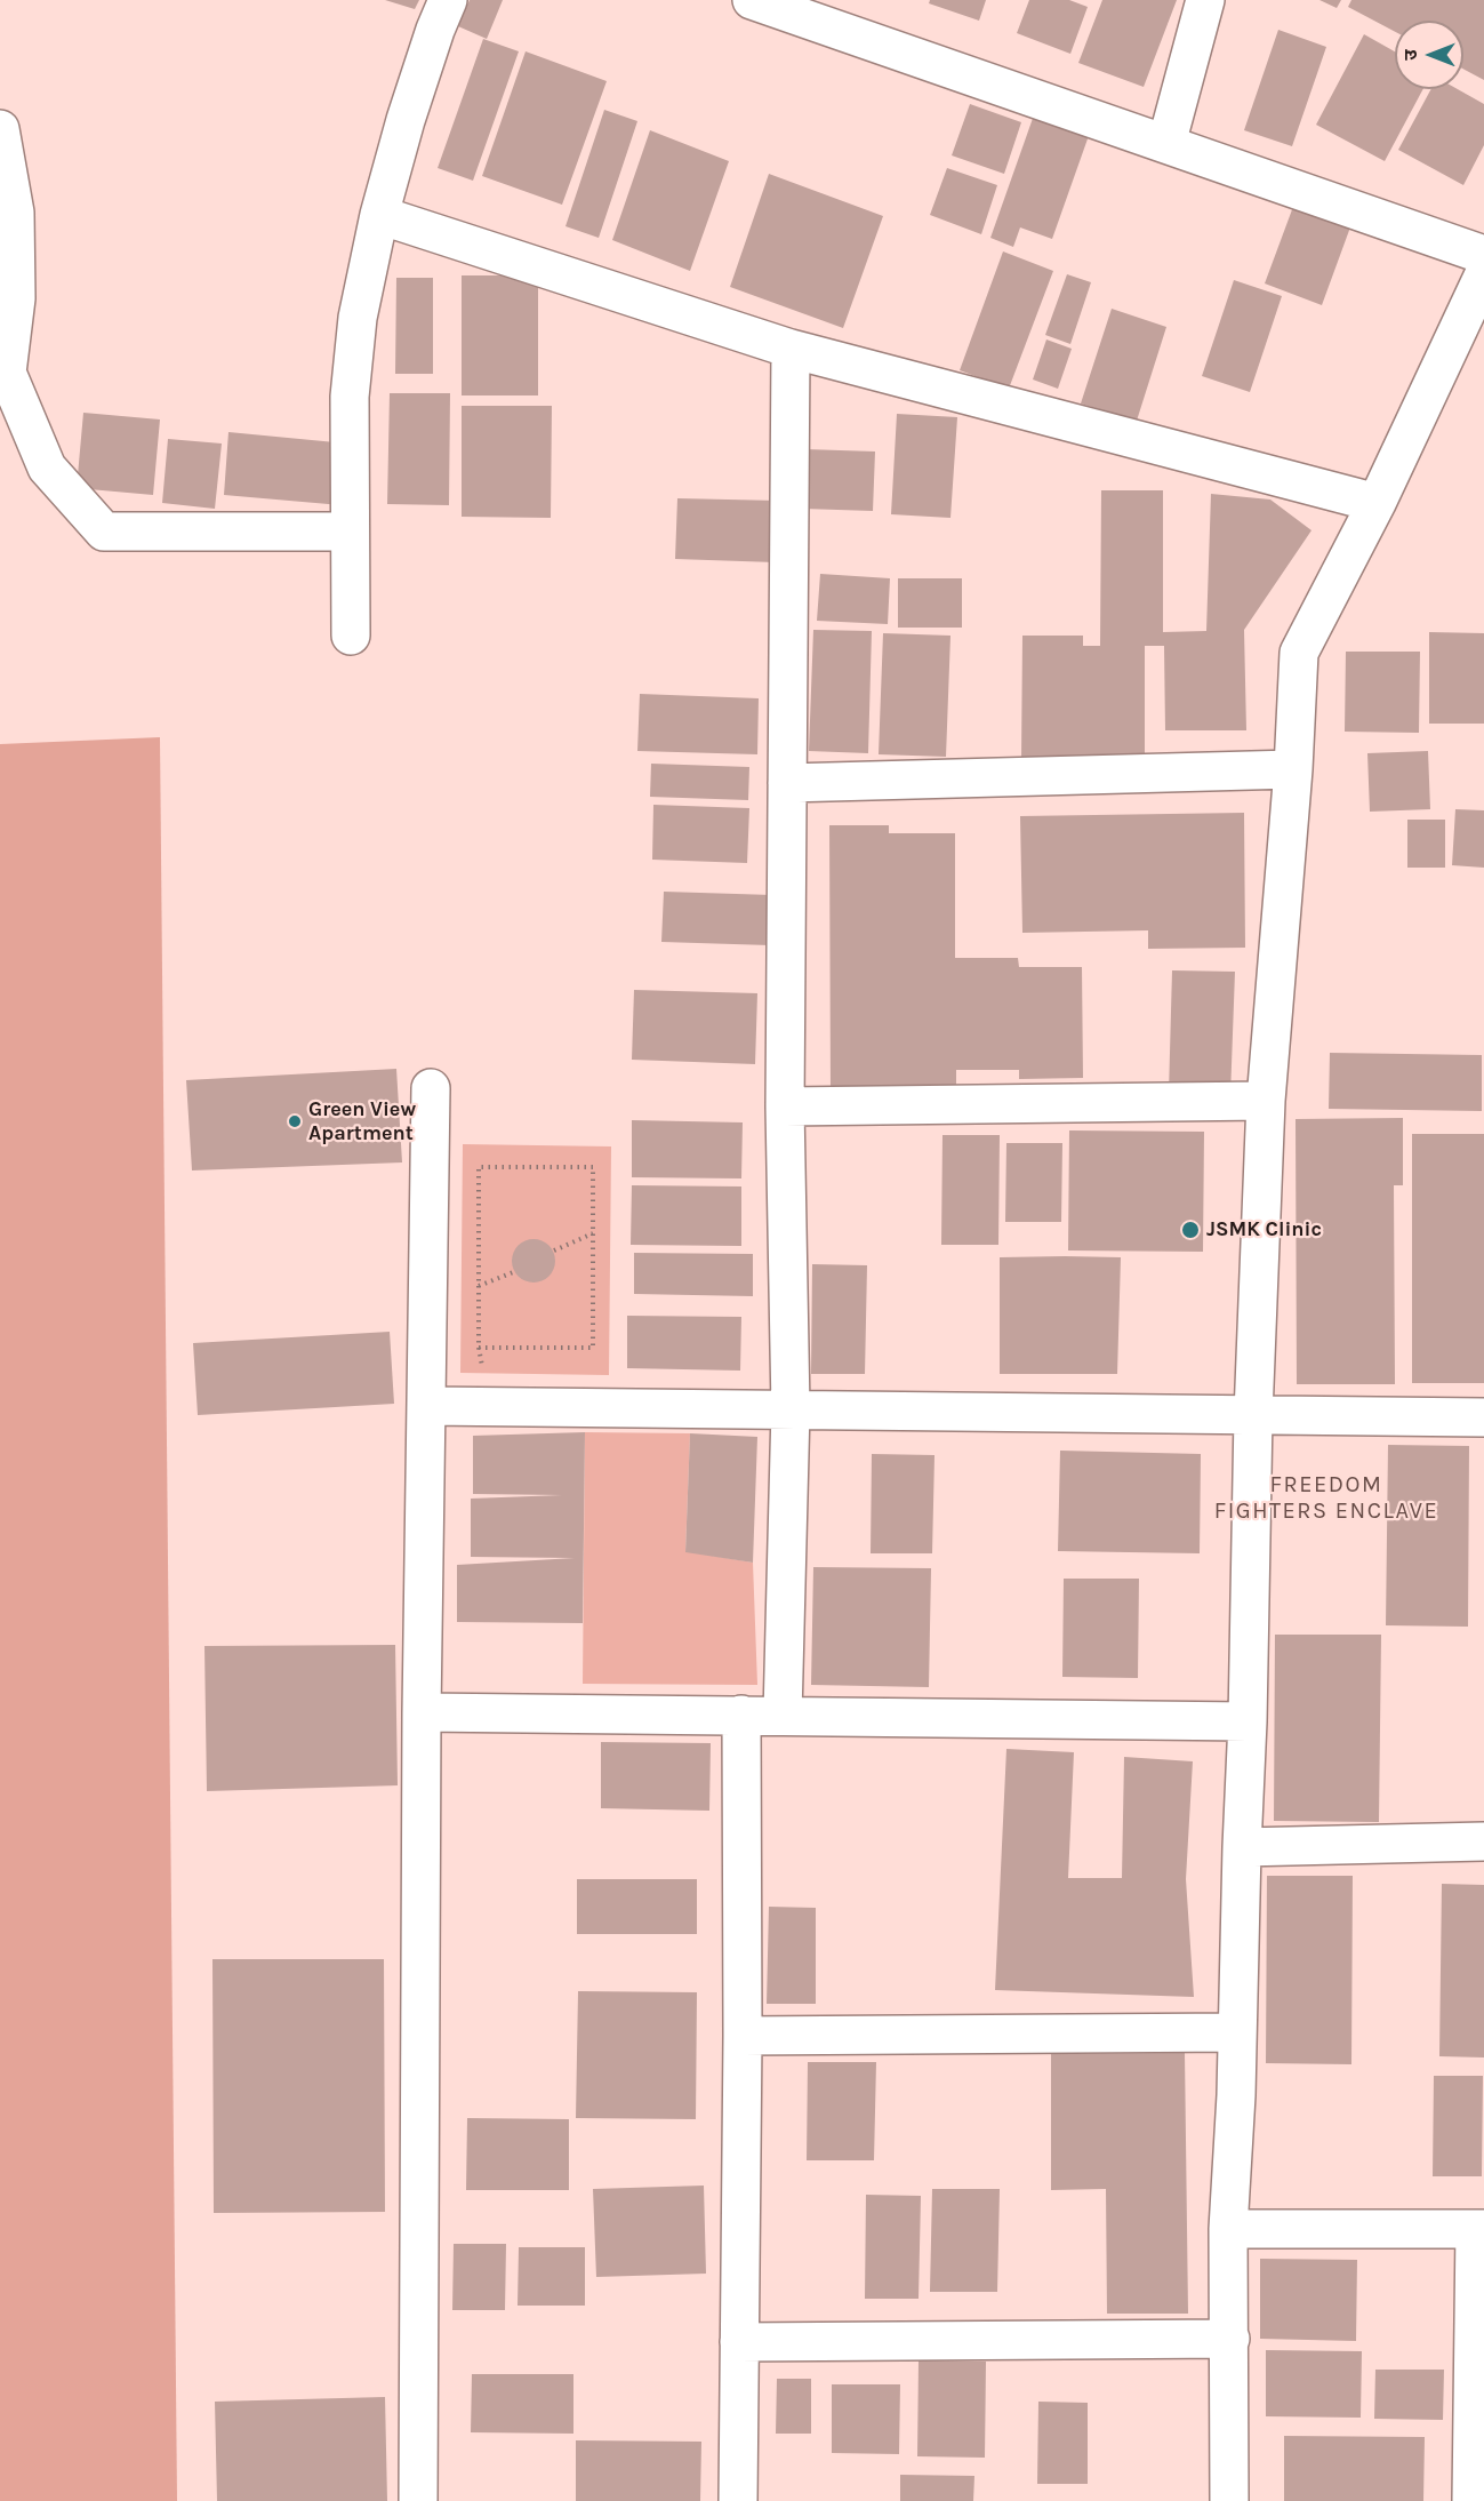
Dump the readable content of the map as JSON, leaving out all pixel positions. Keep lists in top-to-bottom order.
{
  "districts": ["FREEDOM FIGHTERS ENCLAVE"],
  "places": ["Green View Apartment", "JSMK Clinic"],
  "north": "left"
}
